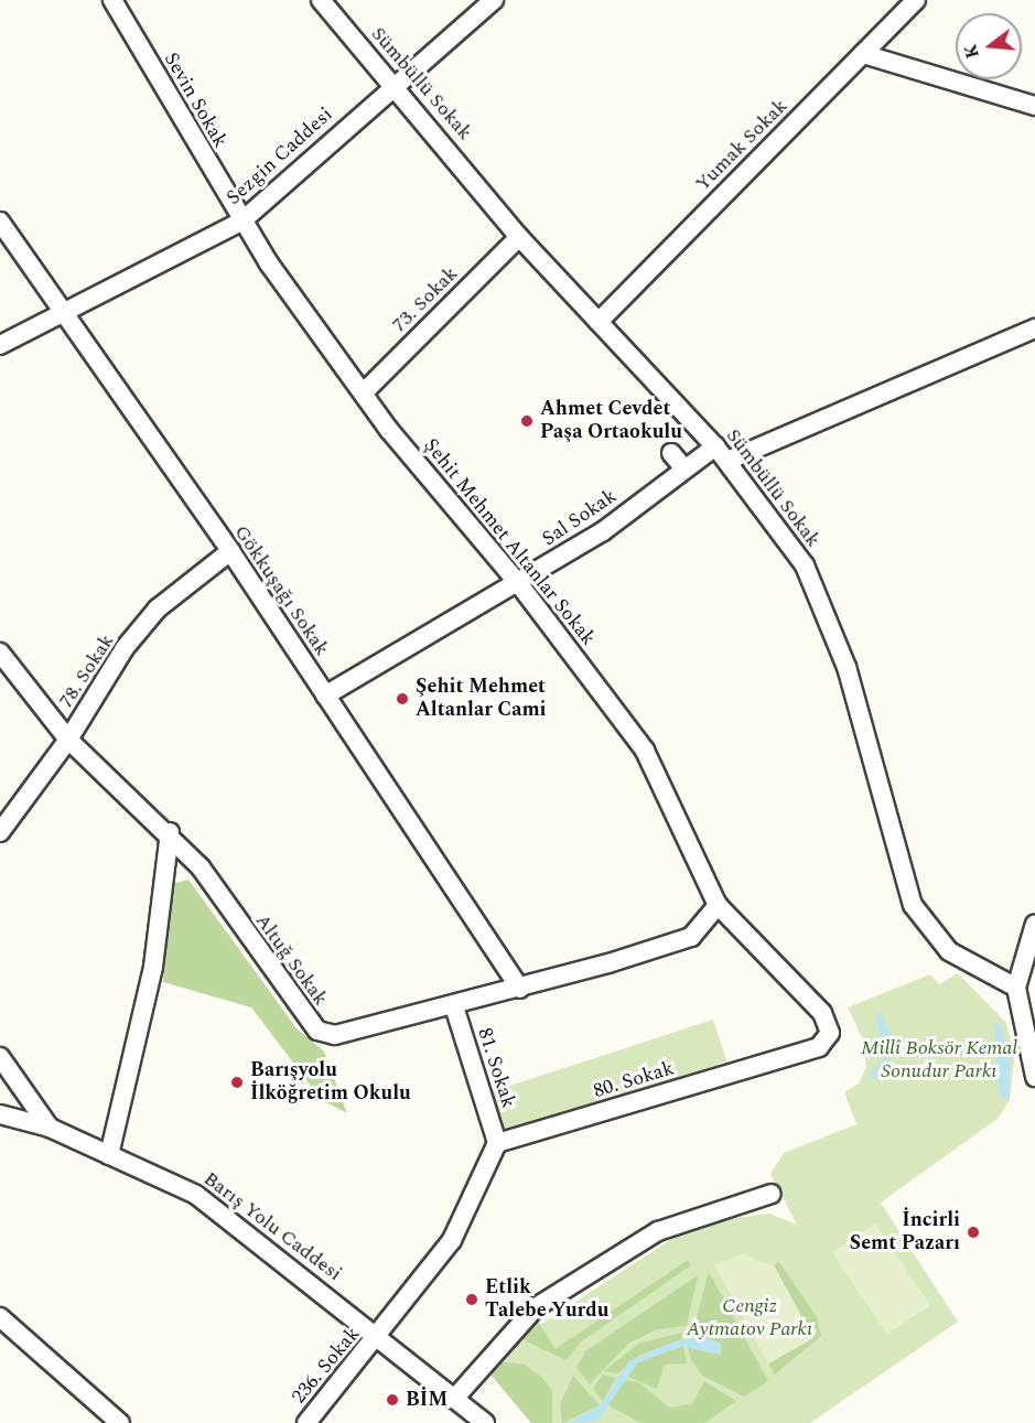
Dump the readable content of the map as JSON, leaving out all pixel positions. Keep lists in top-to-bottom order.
{
  "streets": {
    "street": [
      "Sümbüllü Sokak",
      "Sevin Sokak",
      "Yumak Sokak",
      "Sezgin Caddesi",
      "73. Sokak",
      "Sal Sokak",
      "Şehit Mehmet Altanlar Sokak",
      "Gökkuşağı Sokak",
      "78. Sokak",
      "Altuğ Sokak",
      "81. Sokak",
      "80. Sokak",
      "Barış Yolu Caddesi",
      "236. Sokak"
    ]
  },
  "crossings": [
    ["Sümbüllü Sokak", "Yumak Sokak"],
    ["Sümbüllü Sokak", "Sezgin Caddesi"],
    ["Sümbüllü Sokak", "73. Sokak"],
    ["Sümbüllü Sokak", "Sal Sokak"],
    ["Sevin Sokak", "Sezgin Caddesi"],
    ["Sevin Sokak", "Şehit Mehmet Altanlar Sokak"],
    ["Sezgin Caddesi", "Şehit Mehmet Altanlar Sokak"],
    ["Sezgin Caddesi", "Gökkuşağı Sokak"],
    ["73. Sokak", "Şehit Mehmet Altanlar Sokak"],
    ["Sal Sokak", "Şehit Mehmet Altanlar Sokak"],
    ["Sal Sokak", "Gökkuşağı Sokak"],
    ["Şehit Mehmet Altanlar Sokak", "Altuğ Sokak"],
    ["Şehit Mehmet Altanlar Sokak", "80. Sokak"],
    ["Gökkuşağı Sokak", "78. Sokak"],
    ["Gökkuşağı Sokak", "Altuğ Sokak"],
    ["78. Sokak", "Altuğ Sokak"],
    ["Altuğ Sokak", "81. Sokak"],
    ["Altuğ Sokak", "80. Sokak"],
    ["81. Sokak", "80. Sokak"],
    ["Barış Yolu Caddesi", "236. Sokak"]
  ],
  "parks": ["Millî Boksör Kemal Sonudur Parkı", "Cengiz Aytmatov Parkı"],
  "places": [
    "Ahmet Cevdet Paşa Ortaokulu",
    "Şehit Mehmet Altanlar Cami",
    "Barışyolu İlköğretim Okulu",
    "İncirli Semt Pazarı",
    "Etlik Talebe Yurdu",
    "BİM"
  ],
  "north": "left"
}
